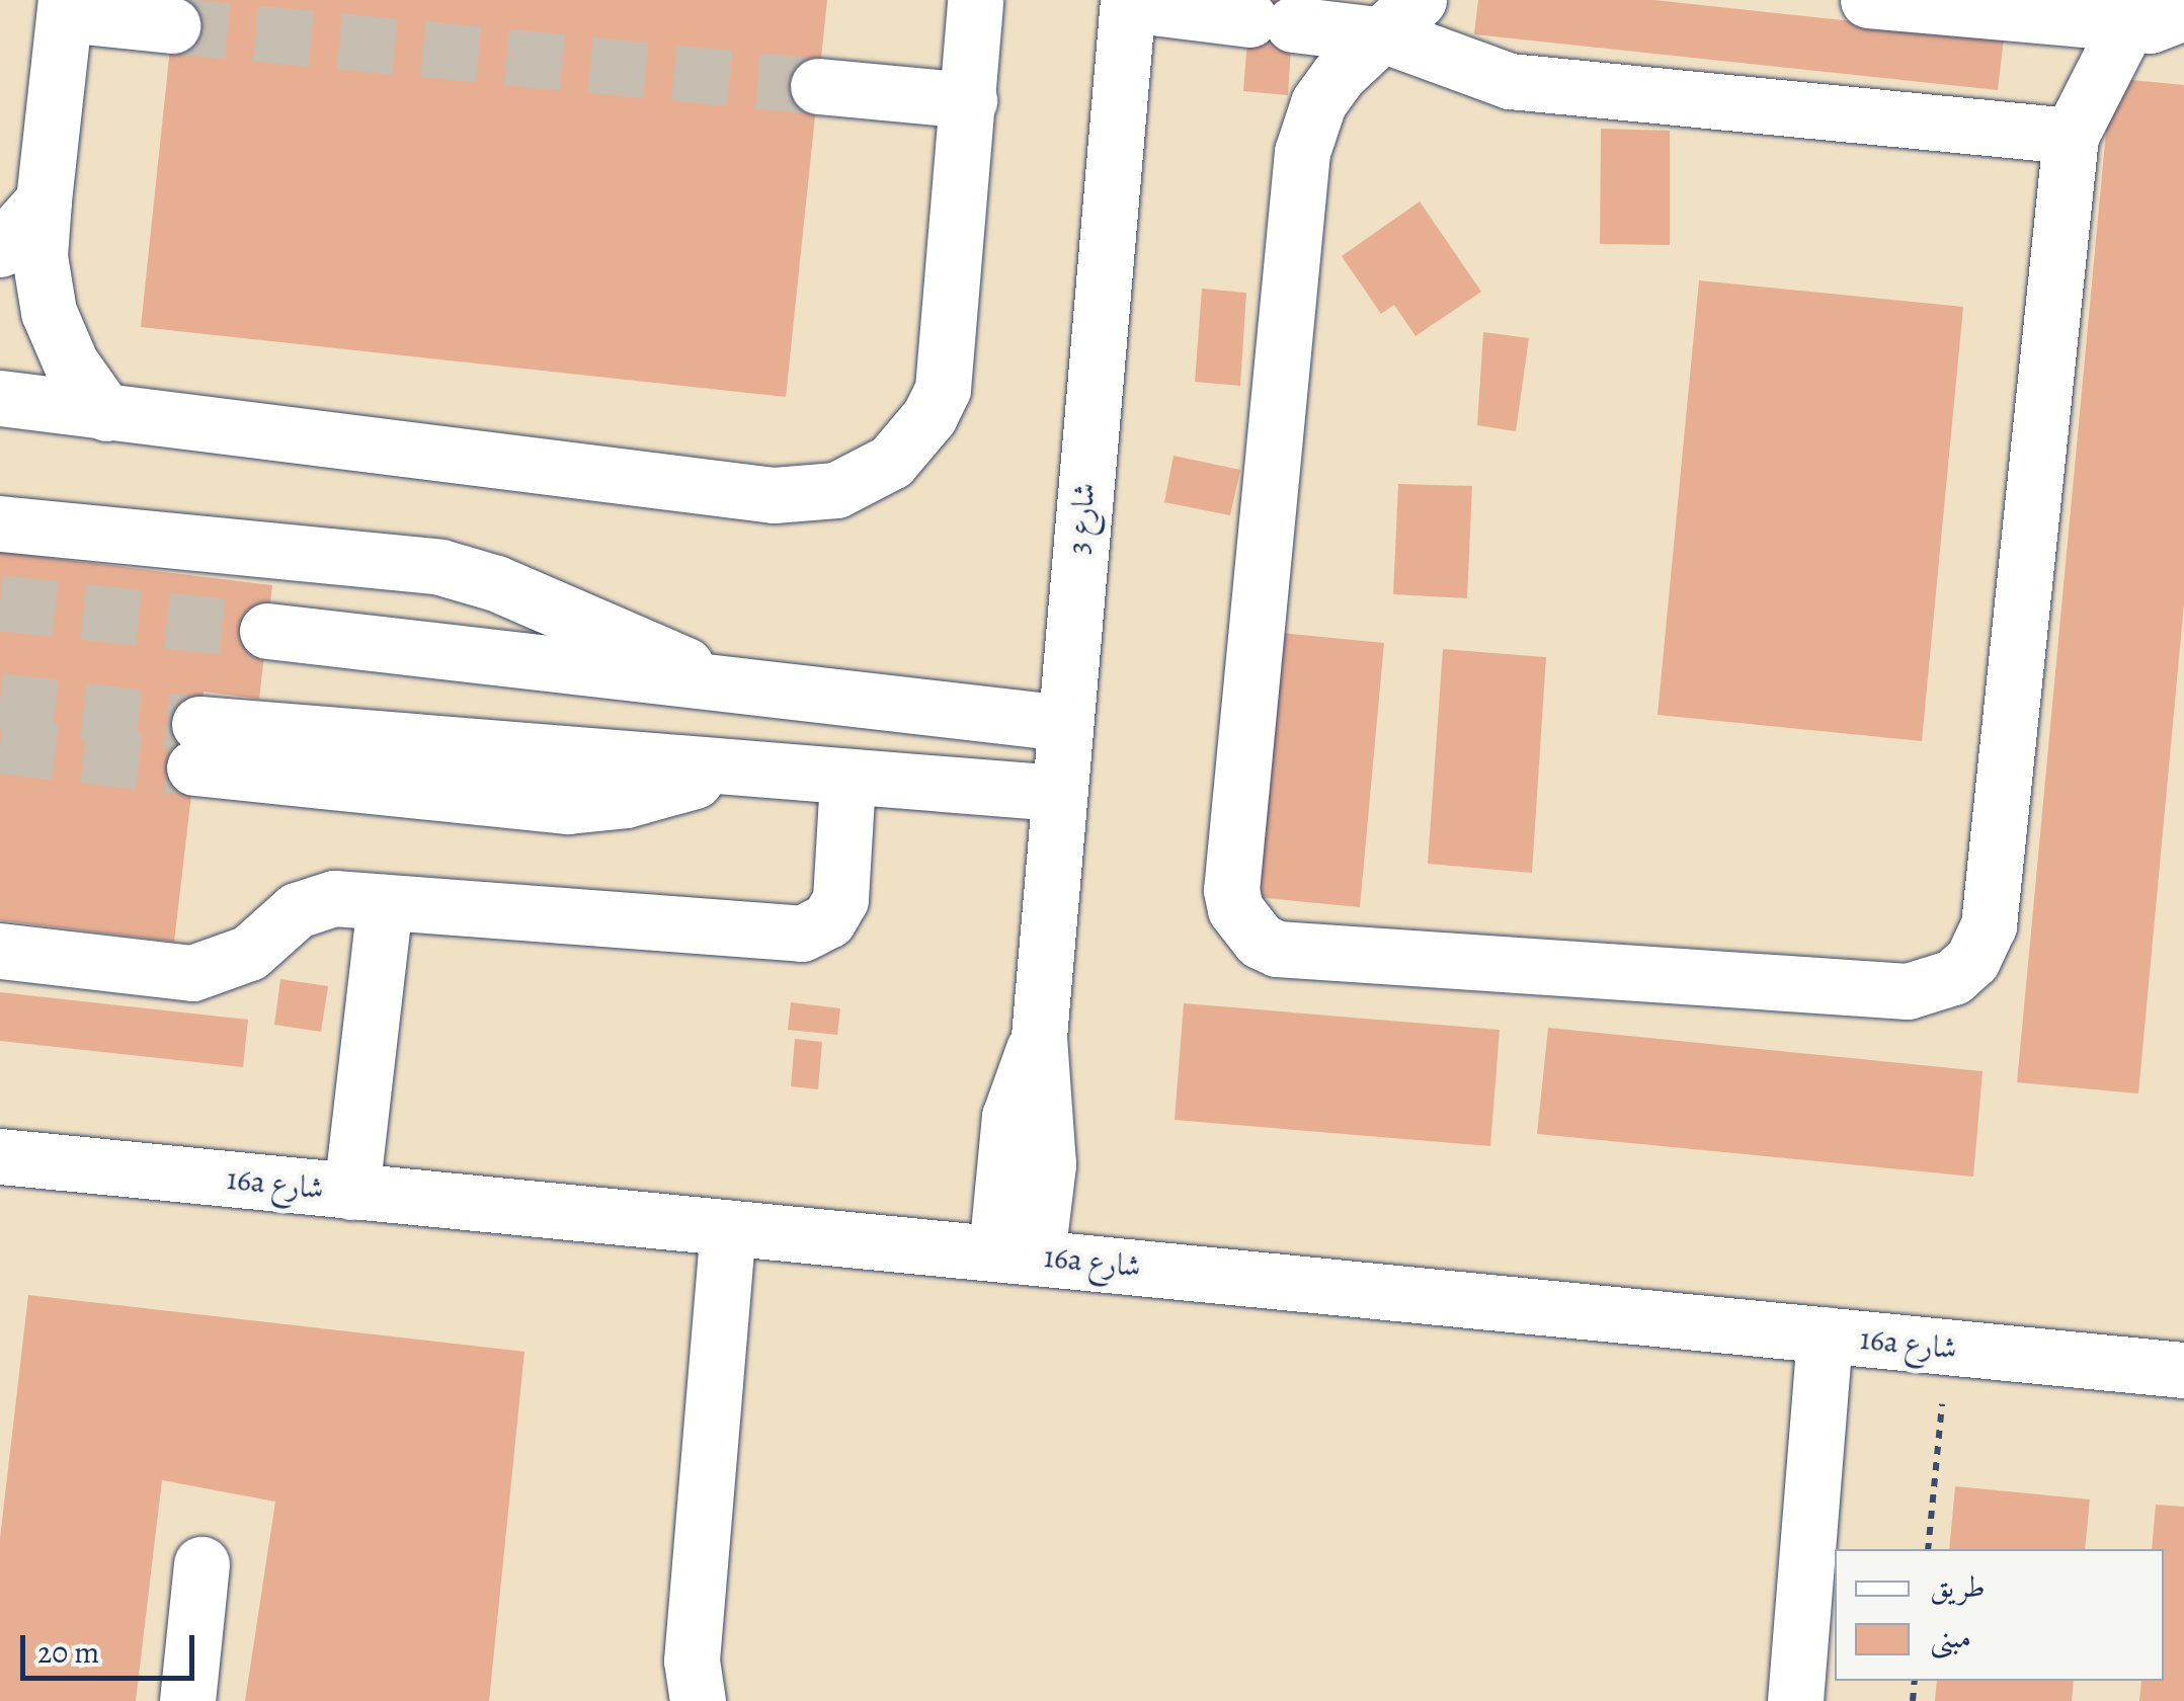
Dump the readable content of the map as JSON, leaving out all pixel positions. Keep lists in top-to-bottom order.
{
  "streets": {
    "street": ["شارع 3", "16a شارع"]
  },
  "crossings": [
    ["شارع 3", "16a شارع"]
  ],
  "legend": ["طريق", "مبنى"],
  "scale_bar": "20 m"
}
